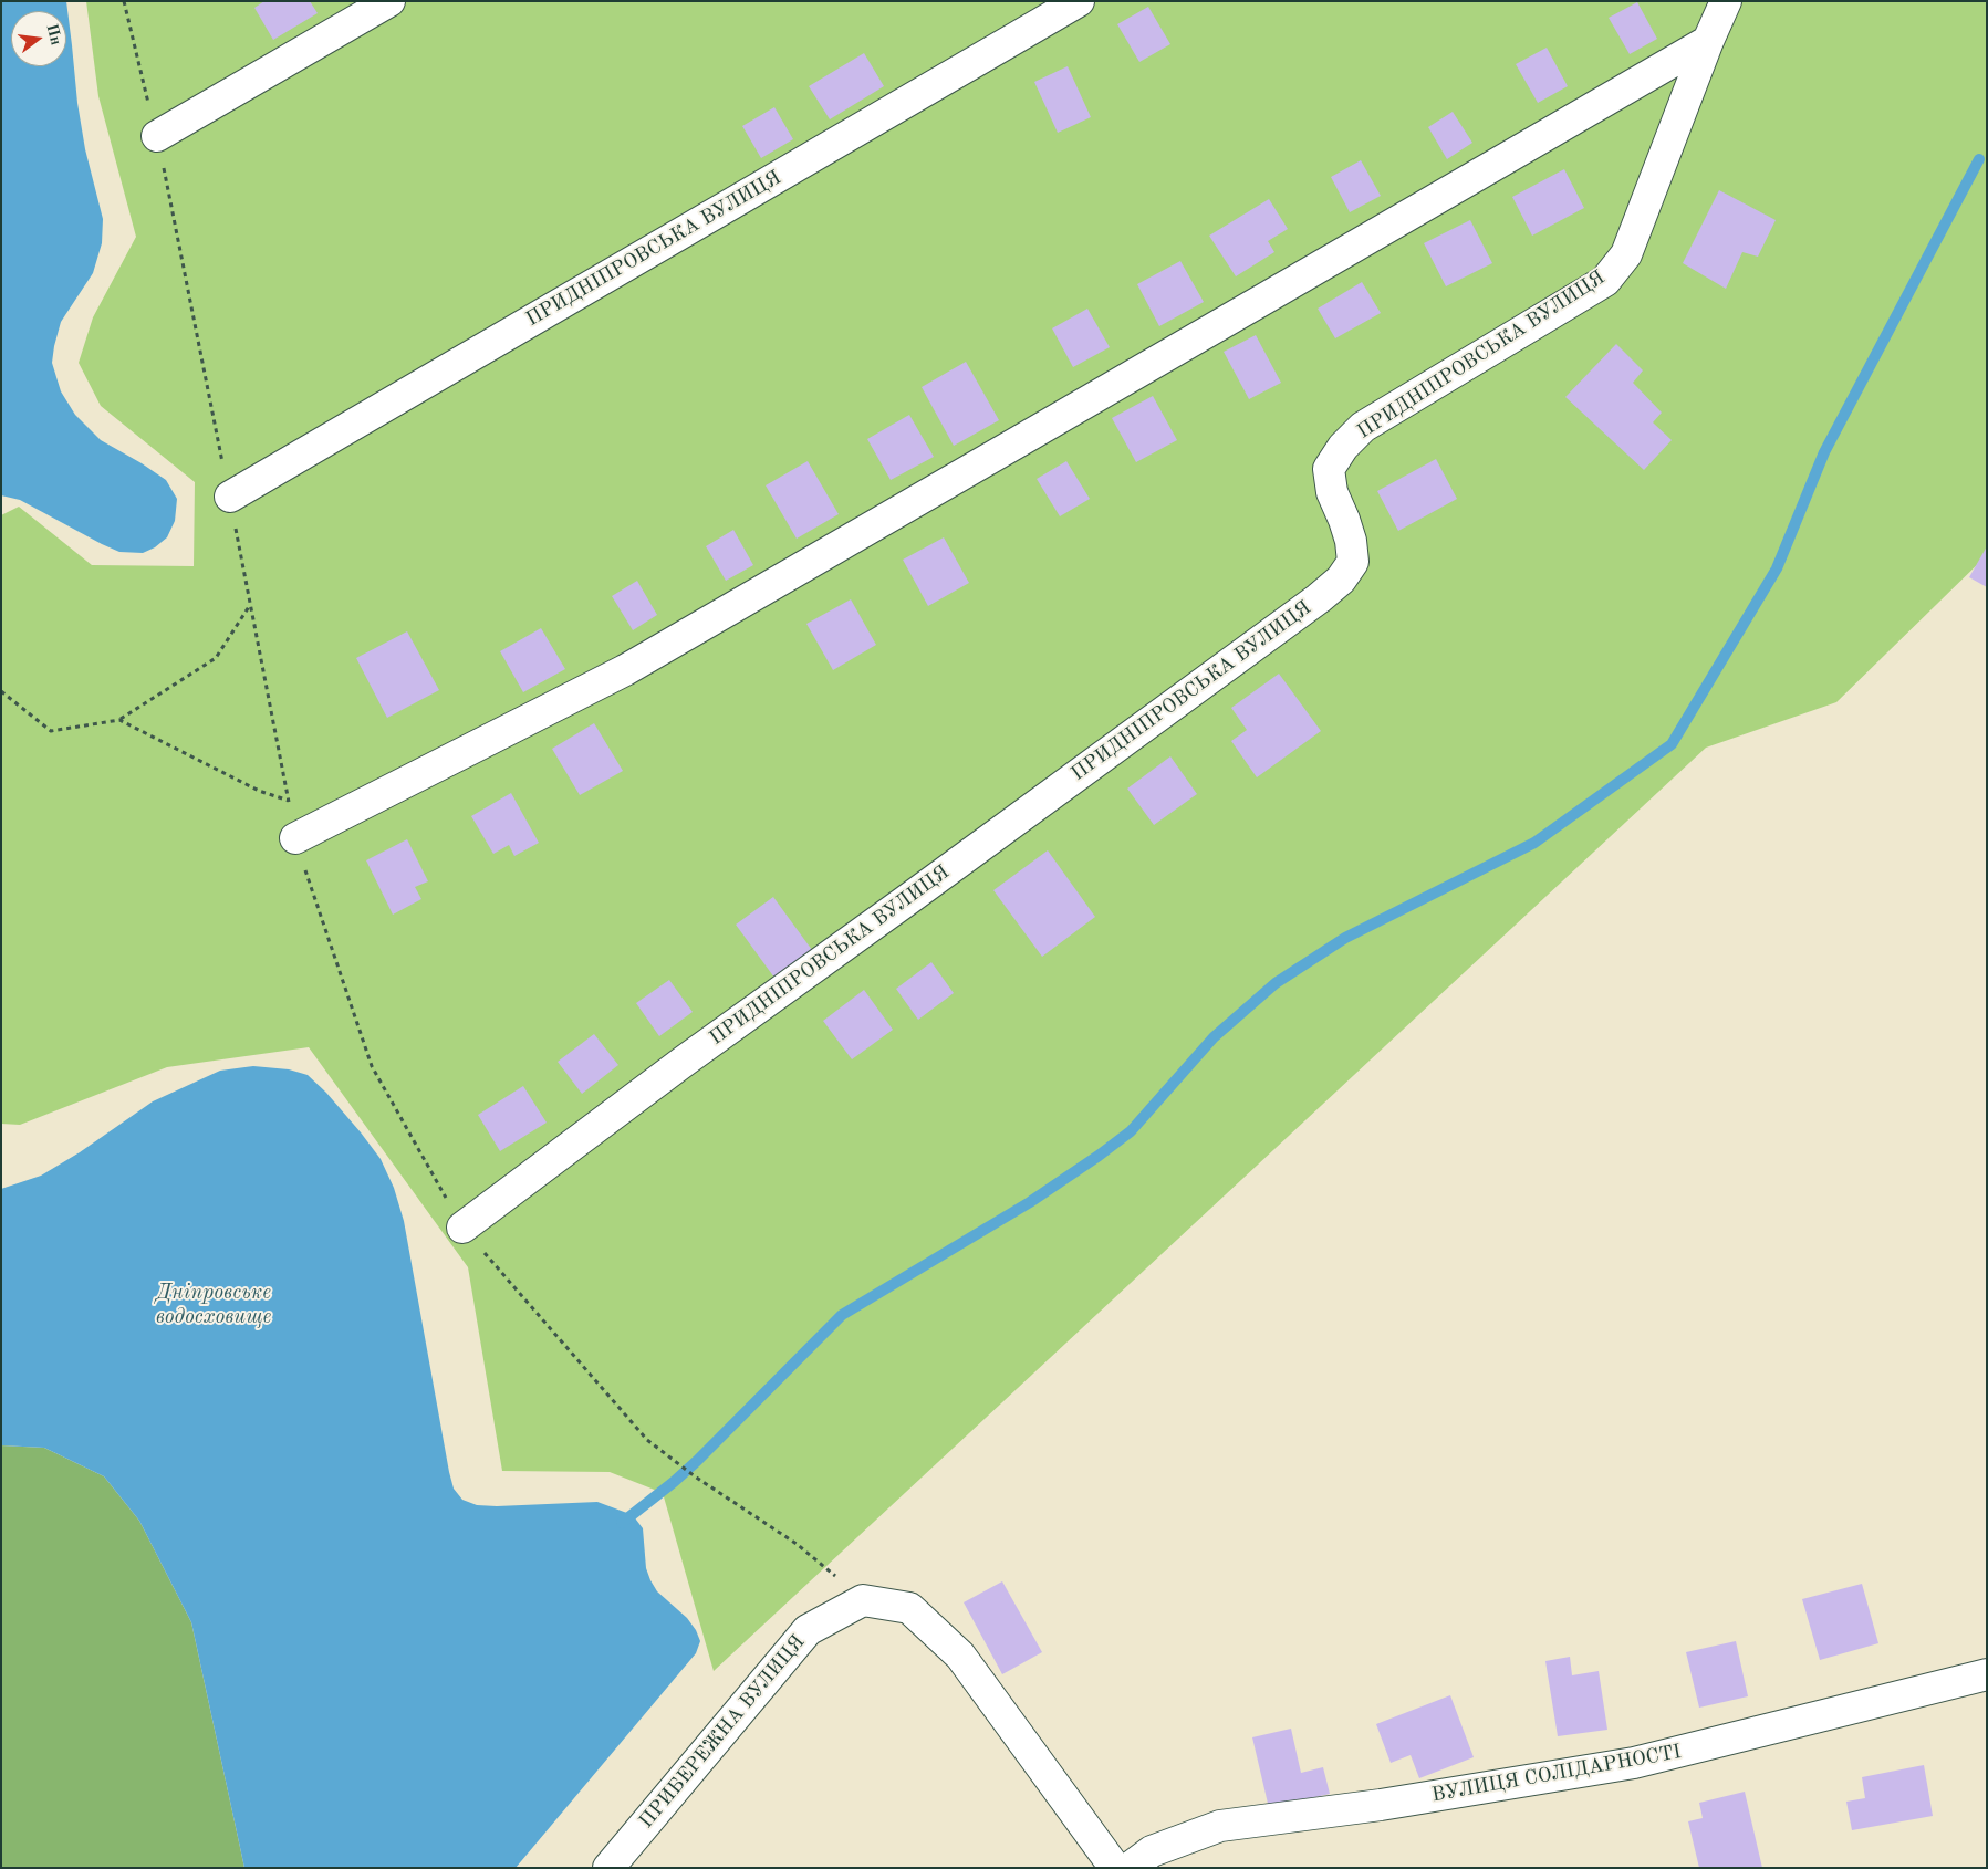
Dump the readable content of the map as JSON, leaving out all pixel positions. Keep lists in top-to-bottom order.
{
  "streets": {
    "street": ["ПРИДНІПРОВСЬКА ВУЛИЦЯ", "ПРИБЕРЕЖНА ВУЛИЦЯ", "ВУЛИЦЯ СОЛІДАРНОСТІ"]
  },
  "water": ["Дніпровське водосховище"],
  "north": "right"
}
